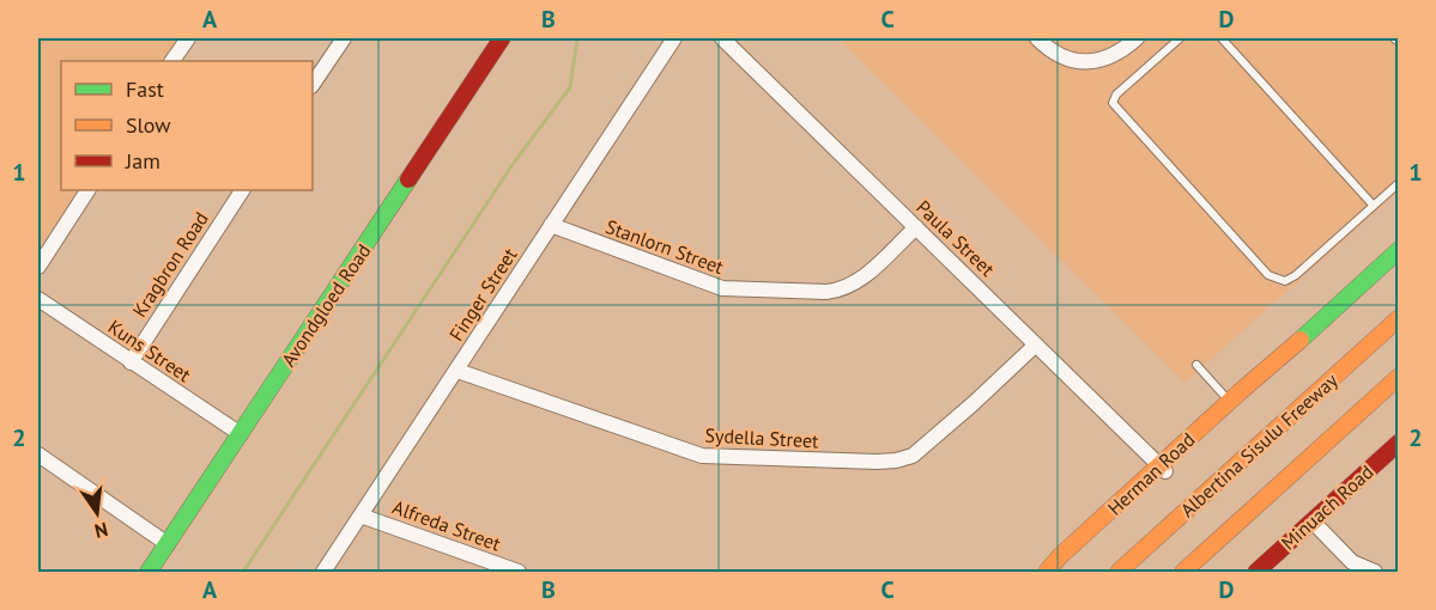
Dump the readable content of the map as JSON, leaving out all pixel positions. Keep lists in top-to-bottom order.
{
  "streets": {
    "main road": [
      "Avondgloed Road",
      "Albertina Sisulu Freeway",
      "Herman Road",
      "Minuach Road"
    ],
    "street": [
      "Paula Street",
      "Stanlorn Street",
      "Kragbron Road",
      "Finger Street",
      "Kuns Street",
      "Sydella Street",
      "Alfreda Street"
    ]
  },
  "crossings": [
    ["Paula Street", "Stanlorn Street"],
    ["Paula Street", "Sydella Street"],
    ["Paula Street", "Herman Road"],
    ["Stanlorn Street", "Finger Street"],
    ["Kragbron Road", "Kuns Street"],
    ["Finger Street", "Sydella Street"],
    ["Finger Street", "Alfreda Street"],
    ["Avondgloed Road", "Kuns Street"]
  ],
  "legend": ["Fast", "Slow", "Jam"],
  "north": "bottom",
  "grid": {
    "columns": [
      "A",
      "B",
      "C",
      "D"
    ],
    "rows": ["1", "2"]
  }
}
